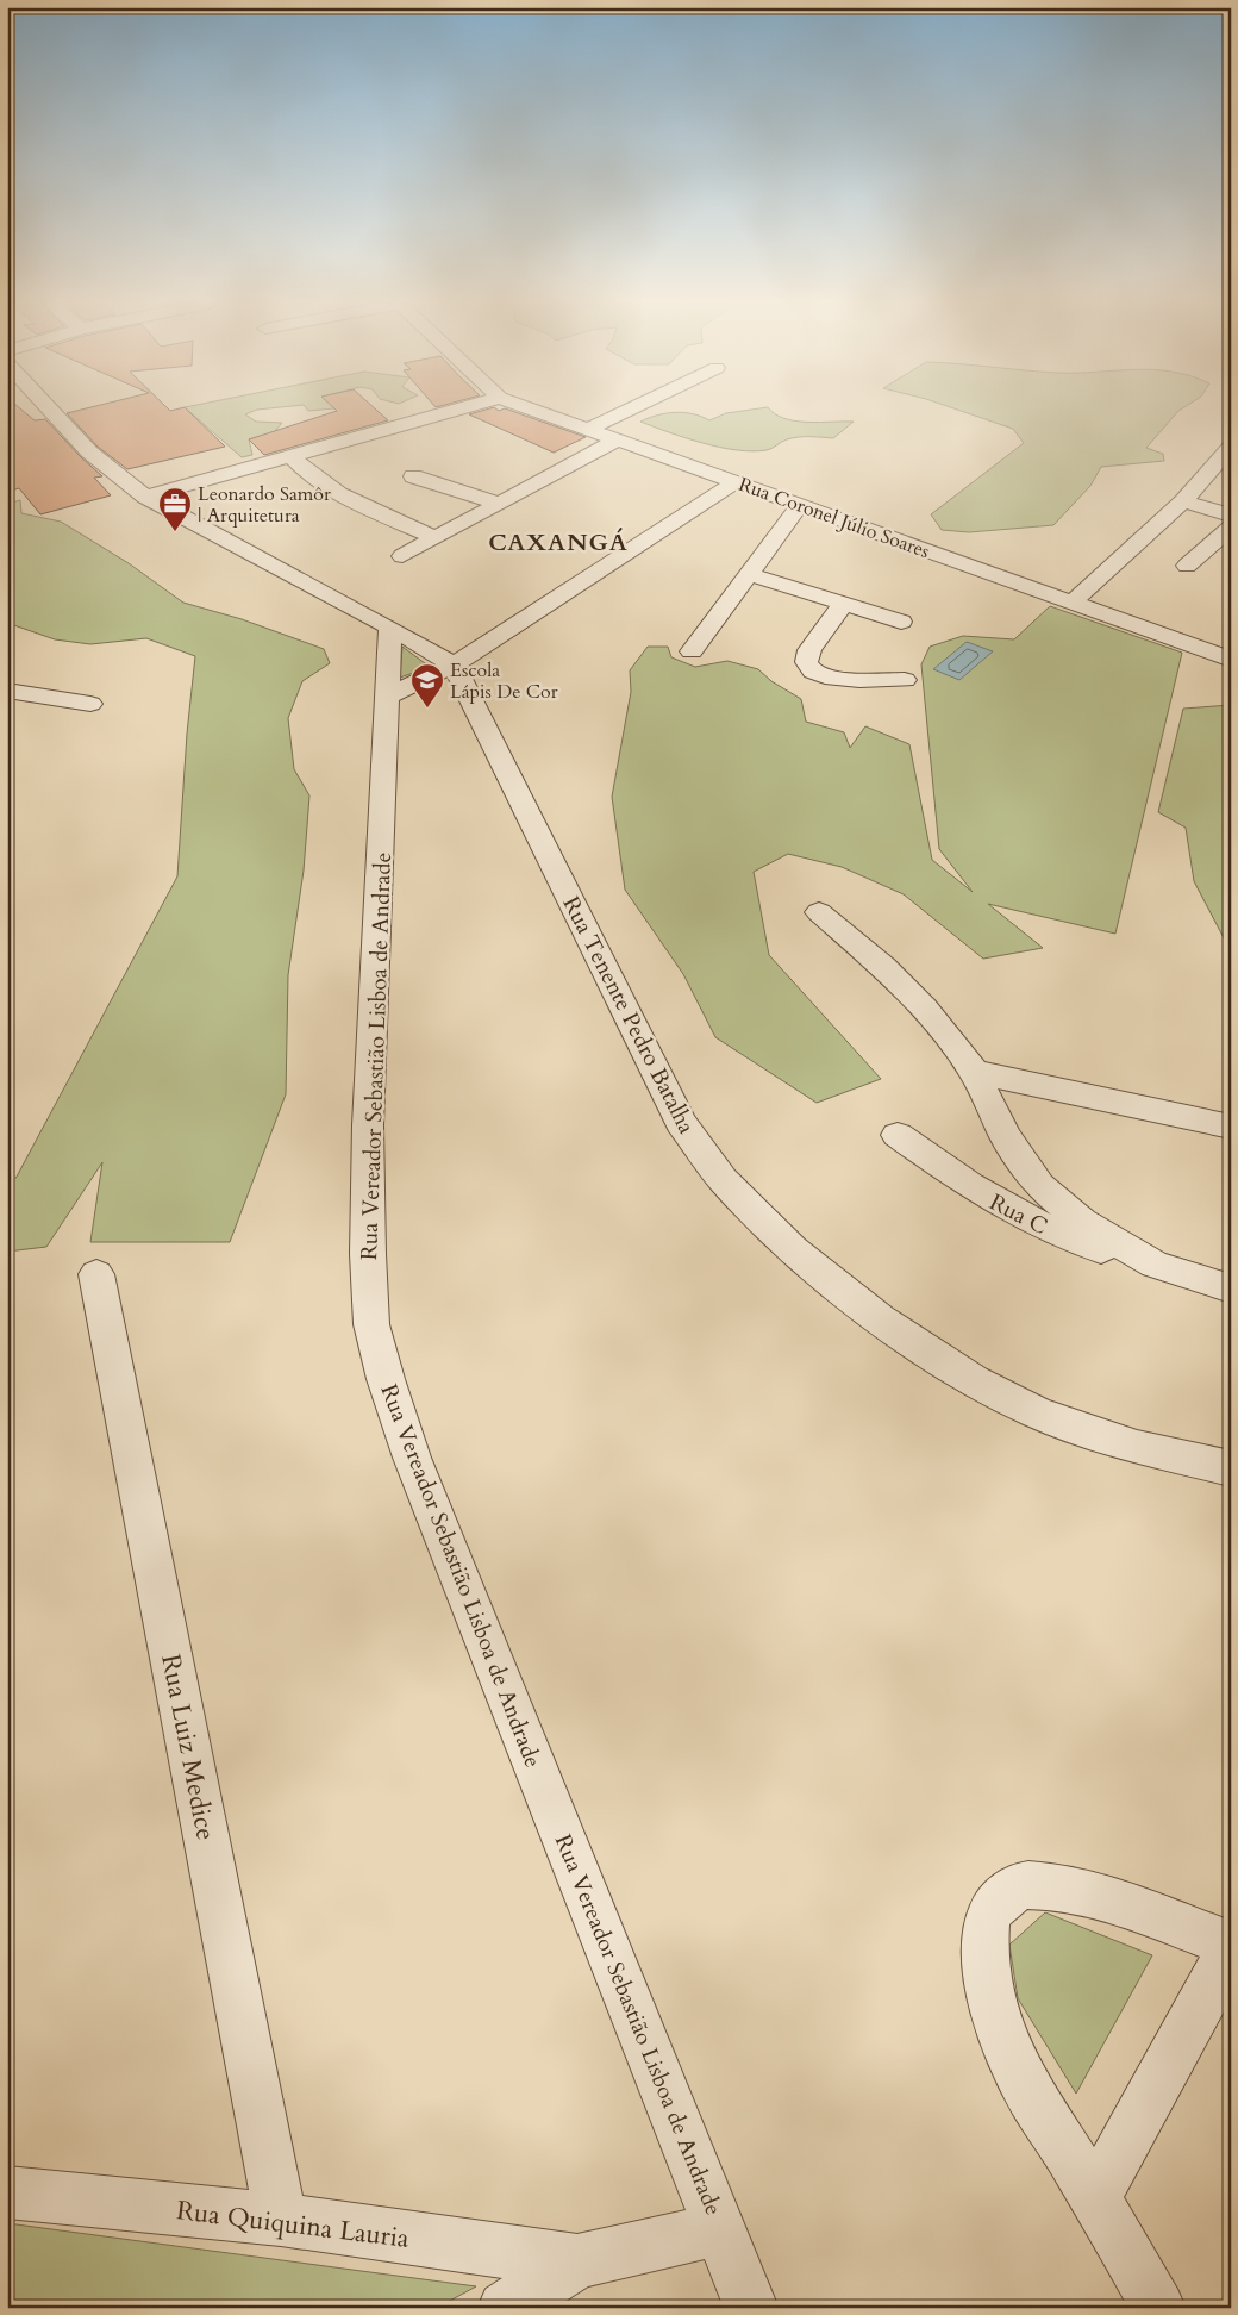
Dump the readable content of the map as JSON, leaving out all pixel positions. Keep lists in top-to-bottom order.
{
  "streets": {
    "street": [
      "Rua Coronel Júlio Soares",
      "Rua Tenente Pedro Batalha",
      "Rua Vereador Sebastião Lisboa de Andrade",
      "Rua C",
      "Rua Luiz Medice",
      "Rua Quiquina Lauria"
    ]
  },
  "crossings": [
    ["Rua Luiz Medice", "Rua Quiquina Lauria"]
  ],
  "districts": ["CAXANGÁ"],
  "places": {
    "office": ["Leonardo Samôr | Arquitetura"],
    "school or university": ["Escola Lápis De Cor"]
  }
}
